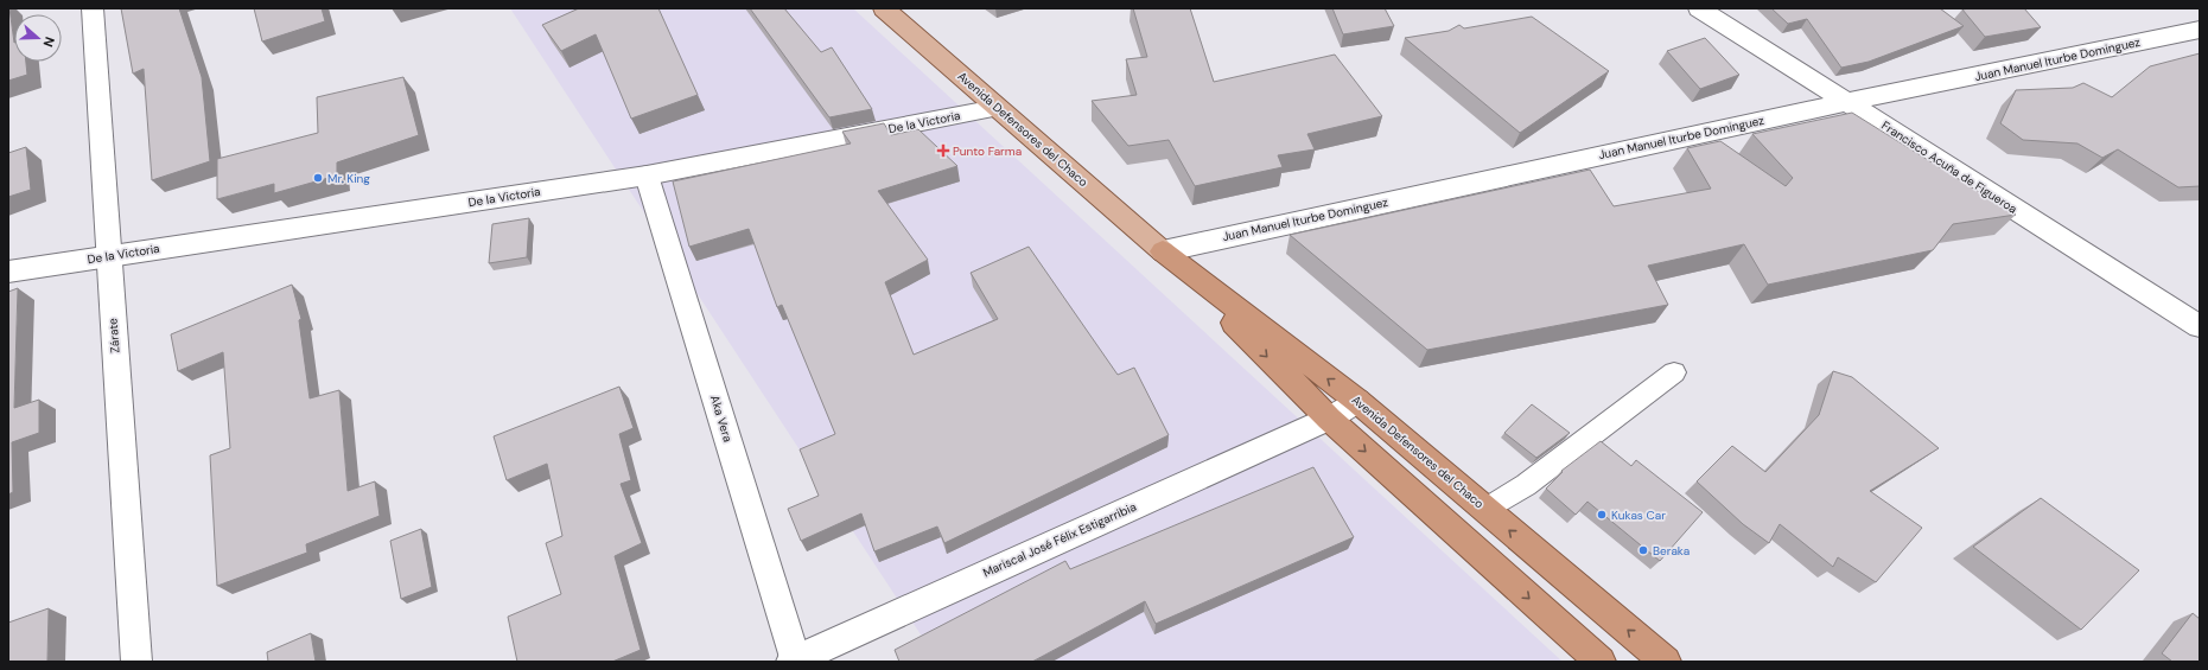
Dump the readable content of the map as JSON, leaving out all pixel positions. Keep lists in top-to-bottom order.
{
  "streets": {
    "highway": ["Avenida Defensores del Chaco"],
    "street": [
      "Juan Manuel Iturbe Dominguez",
      "De la Victoria",
      "Francisco Acuña de Figueroa",
      "Zárate",
      "Aka Vera",
      "Mariscal José Félix Estigarribia"
    ]
  },
  "crossings": [
    ["Juan Manuel Iturbe Dominguez", "Avenida Defensores del Chaco"],
    ["Juan Manuel Iturbe Dominguez", "Francisco Acuña de Figueroa"],
    ["De la Victoria", "Avenida Defensores del Chaco"],
    ["De la Victoria", "Zárate"],
    ["De la Victoria", "Aka Vera"],
    ["Avenida Defensores del Chaco", "Mariscal José Félix Estigarribia"],
    ["Aka Vera", "Mariscal José Félix Estigarribia"]
  ],
  "places": {
    "health": ["Punto Farma"],
    "other": ["Mr. King", "Kukas Car", "Beraka"]
  },
  "north": "right"
}
